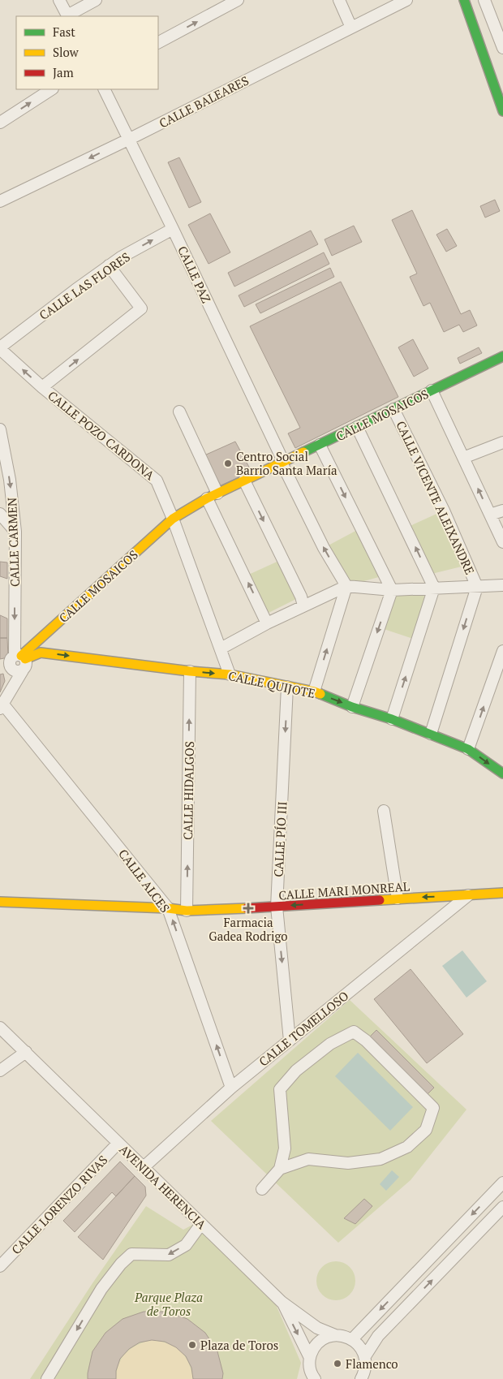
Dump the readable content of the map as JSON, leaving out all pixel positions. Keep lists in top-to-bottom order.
{
  "streets": {
    "street": [
      "CALLE BALEARES",
      "CALLE PAZ",
      "CALLE LAS FLORES",
      "CALLE MOSAICOS",
      "CALLE POZO CARDONA",
      "CALLE VICENTE ALEIXANDRE",
      "CALLE CARMEN",
      "CALLE QUIJOTE",
      "CALLE HIDALGOS",
      "CALLE PÍO III",
      "CALLE ALCES",
      "CALLE MARI MONREAL",
      "CALLE TOMELLOSO",
      "AVENIDA HERENCIA",
      "CALLE LORENZO RIVAS"
    ]
  },
  "crossings": [
    ["CALLE BALEARES", "CALLE PAZ"],
    ["CALLE PAZ", "CALLE LAS FLORES"],
    ["CALLE PAZ", "CALLE MOSAICOS"],
    ["CALLE LAS FLORES", "CALLE POZO CARDONA"],
    ["CALLE MOSAICOS", "CALLE POZO CARDONA"],
    ["CALLE MOSAICOS", "CALLE VICENTE ALEIXANDRE"],
    ["CALLE MOSAICOS", "CALLE CARMEN"],
    ["CALLE MOSAICOS", "CALLE QUIJOTE"],
    ["CALLE POZO CARDONA", "CALLE QUIJOTE"],
    ["CALLE CARMEN", "CALLE QUIJOTE"],
    ["CALLE CARMEN", "CALLE ALCES"],
    ["CALLE QUIJOTE", "CALLE HIDALGOS"],
    ["CALLE QUIJOTE", "CALLE PÍO III"],
    ["CALLE HIDALGOS", "CALLE MARI MONREAL"],
    ["CALLE PÍO III", "CALLE MARI MONREAL"],
    ["CALLE PÍO III", "CALLE TOMELLOSO"],
    ["CALLE ALCES", "CALLE MARI MONREAL"],
    ["CALLE ALCES", "CALLE TOMELLOSO"],
    ["CALLE MARI MONREAL", "CALLE TOMELLOSO"],
    ["CALLE TOMELLOSO", "AVENIDA HERENCIA"],
    ["AVENIDA HERENCIA", "CALLE LORENZO RIVAS"]
  ],
  "one_way": [
    "CALLE LAS FLORES",
    "CALLE CARMEN",
    "CALLE QUIJOTE",
    "CALLE HIDALGOS",
    "CALLE PÍO III",
    "CALLE ALCES",
    "CALLE MARI MONREAL"
  ],
  "parks": ["Parque Plaza de Toros"],
  "places": {
    "other": ["Centro Social Barrio Santa María", "Plaza de Toros", "Flamenco"],
    "health": ["Farmacia Gadea Rodrigo"]
  },
  "legend": ["Fast", "Slow", "Jam"]
}
